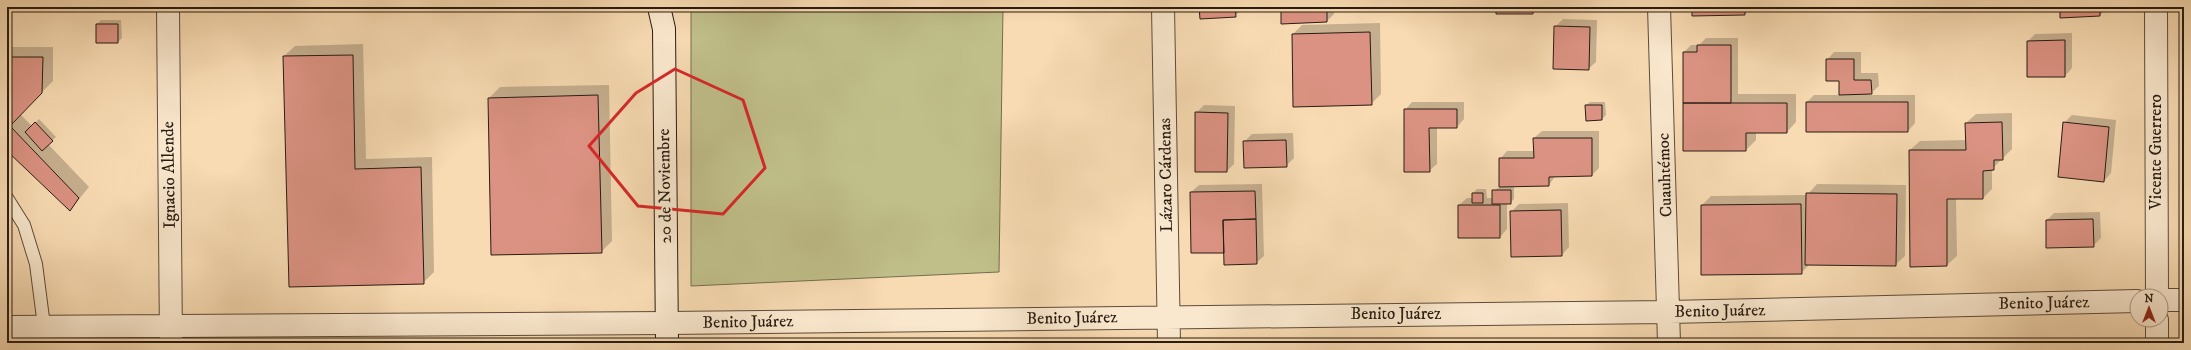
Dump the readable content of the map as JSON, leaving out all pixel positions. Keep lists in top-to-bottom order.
{
  "streets": {
    "street": [
      "Vicente Guerrero",
      "Ignacio Allende",
      "Lázaro Cárdenas",
      "Cuauhtémoc",
      "20 de Noviembre",
      "Benito Juárez"
    ]
  },
  "crossings": [
    ["Ignacio Allende", "Benito Juárez"],
    ["Lázaro Cárdenas", "Benito Juárez"],
    ["Cuauhtémoc", "Benito Juárez"],
    ["20 de Noviembre", "Benito Juárez"]
  ],
  "north": "top"
}
